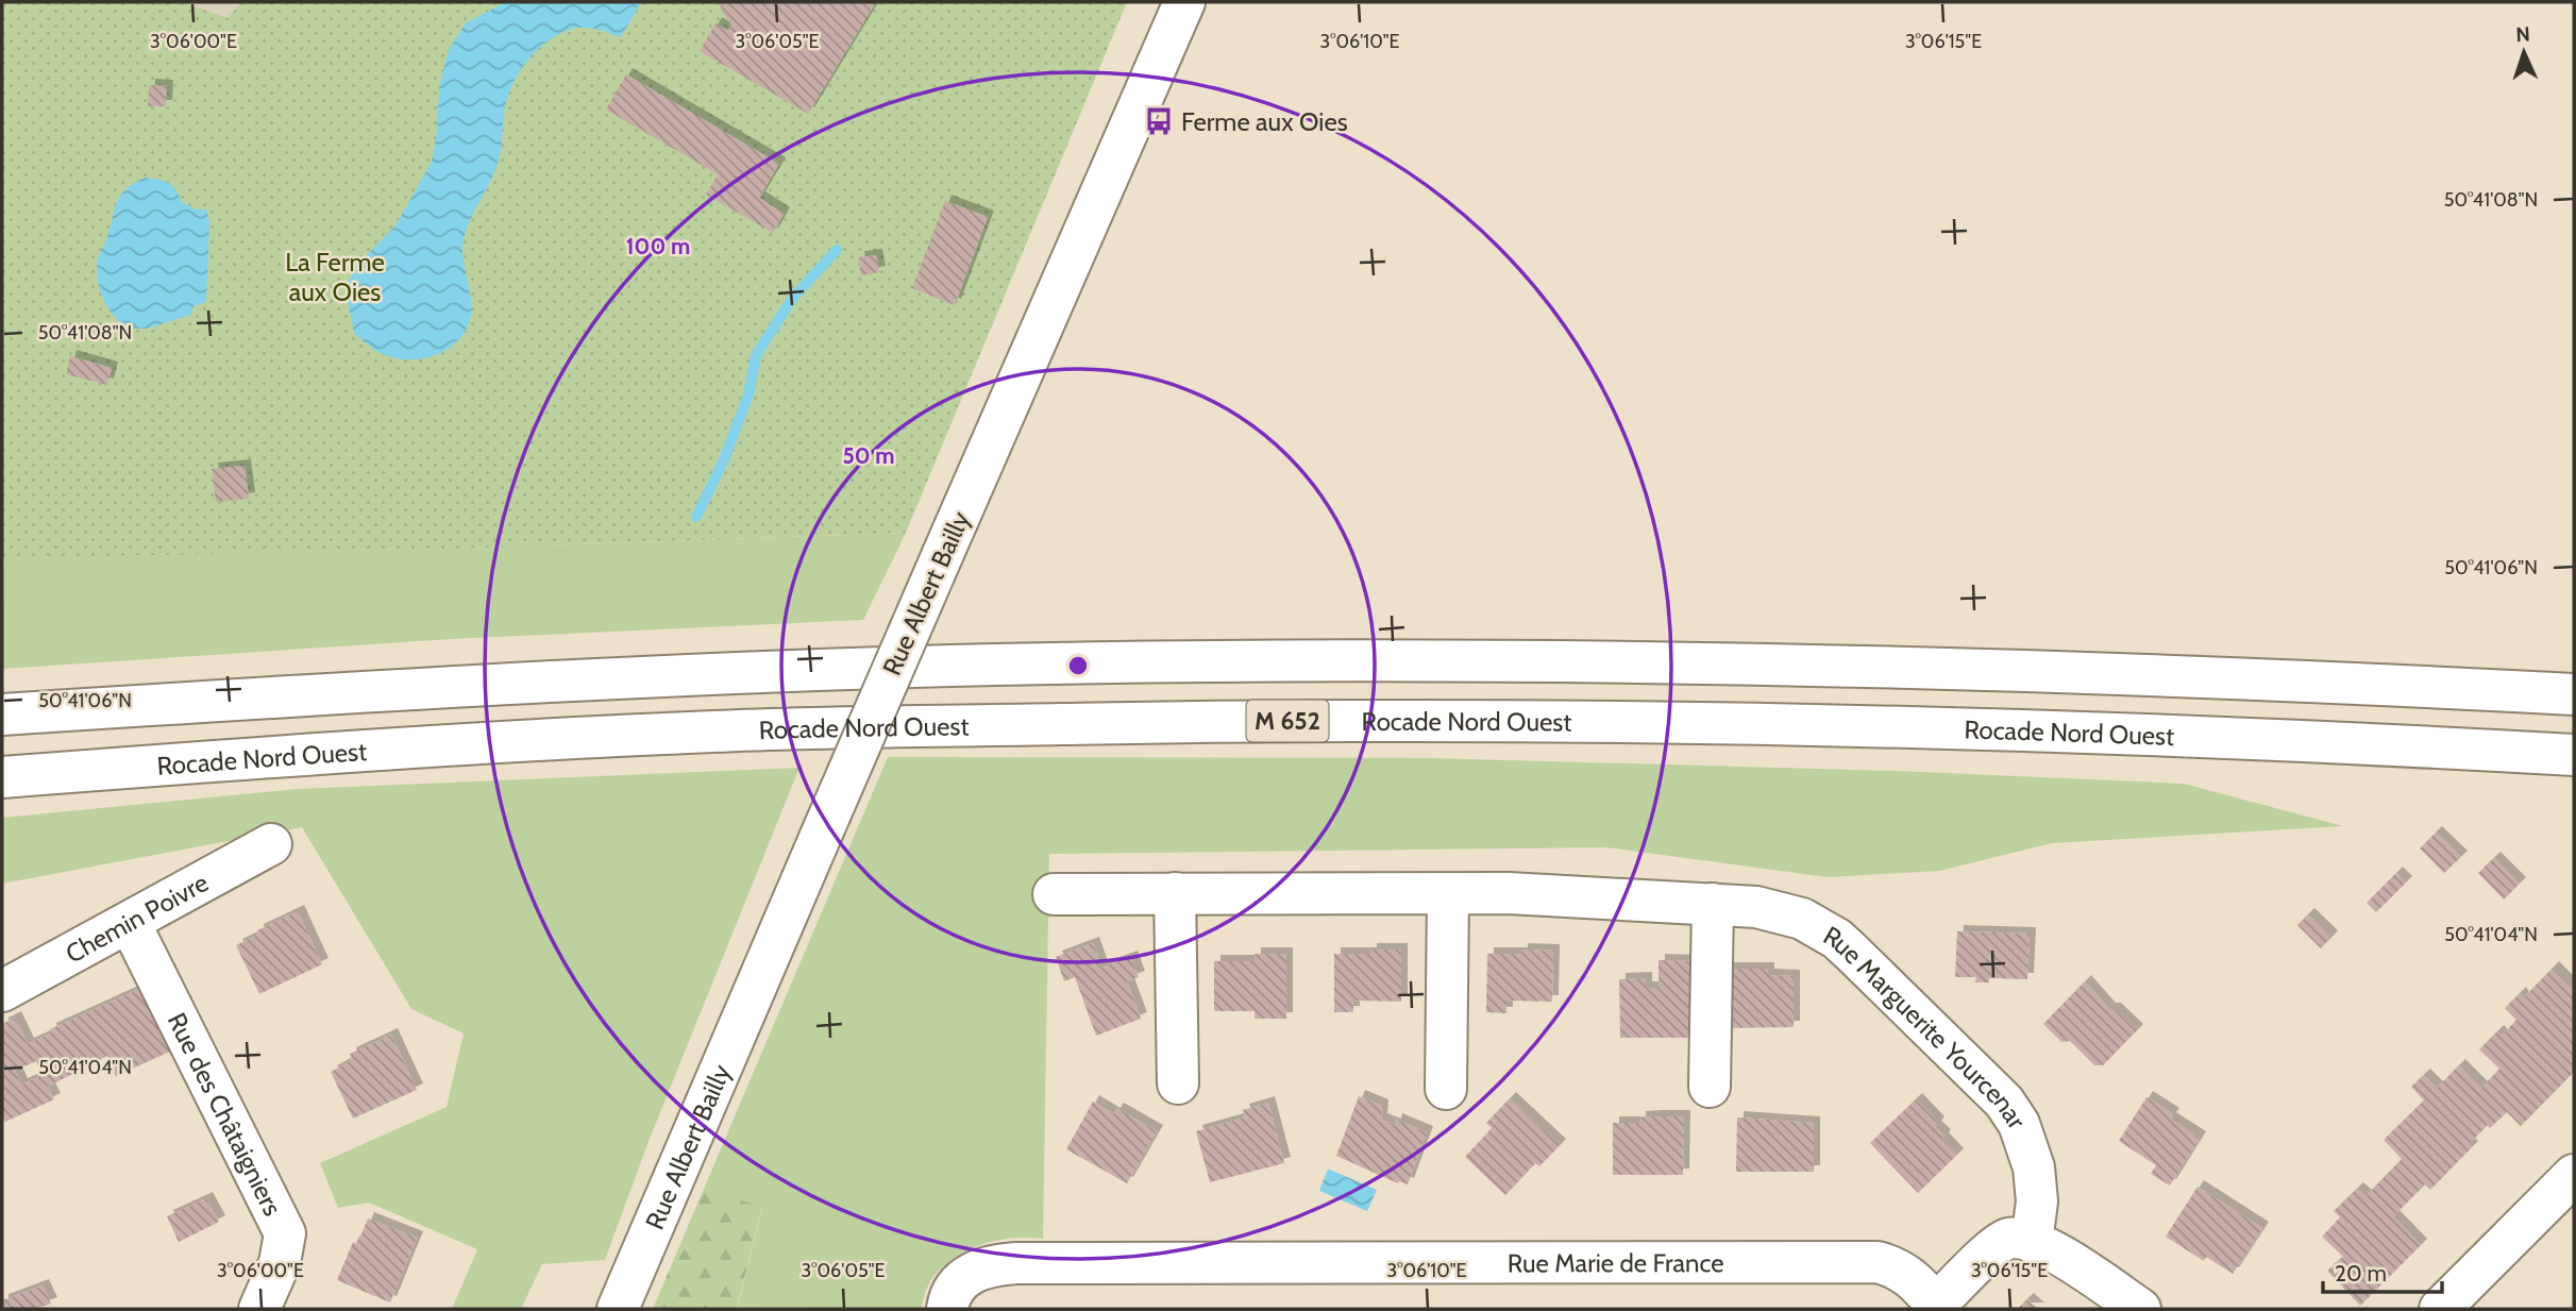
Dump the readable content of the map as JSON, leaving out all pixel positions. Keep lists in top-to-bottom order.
{
  "streets": {
    "main road": [
      "Rue Albert Bailly",
      "M 652",
      "Rocade Nord Ouest",
      "Chemin Poivre",
      "Rue Marguerite Yourcenar",
      "Rue des Châtaigniers",
      "Rue Marie de France"
    ]
  },
  "crossings": [
    ["Chemin Poivre", "Rue des Châtaigniers"],
    ["Rue Marguerite Yourcenar", "Rue Marie de France"]
  ],
  "parks": ["La Ferme aux Oies"],
  "places": {
    "bus stop": ["Ferme aux Oies"]
  },
  "scale_bar": "20 m",
  "north": "top",
  "coordinates": [
    "3°06'00\"E",
    "3°06'05\"E",
    "3°06'10\"E",
    "3°06'15\"E",
    "50°41'08\"N",
    "50°41'06\"N",
    "50°41'04\"N"
  ],
  "rings": ["100 m", "50 m"]
}
